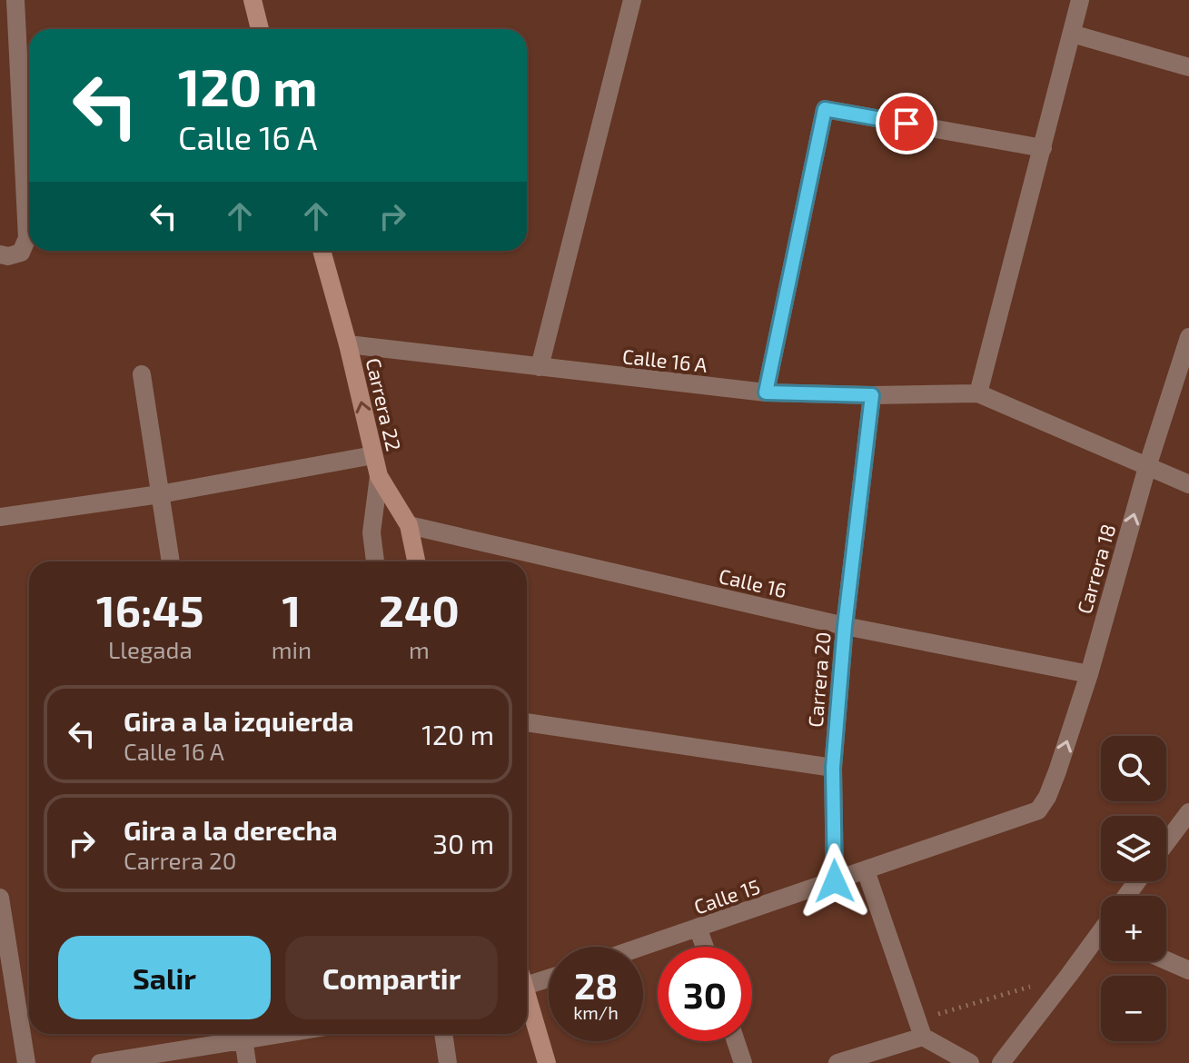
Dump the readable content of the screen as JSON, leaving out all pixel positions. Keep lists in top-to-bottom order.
{
  "streets": {
    "street": [
      "Calle 16 A",
      "Carrera 22",
      "Carrera 18",
      "Calle 16",
      "Carrera 20",
      "Calle 15"
    ]
  },
  "crossings": [
    ["Calle 16 A", "Carrera 22"],
    ["Calle 16 A", "Carrera 20"],
    ["Carrera 22", "Calle 16"],
    ["Carrera 18", "Calle 16"],
    ["Carrera 18", "Calle 15"],
    ["Calle 16", "Carrera 20"],
    ["Carrera 20", "Calle 15"]
  ],
  "one_way": ["Carrera 18"],
  "page": {
    "turn": ["120 m", "Calle 16 A"],
    "eta": [
      "16:45",
      "Llegada",
      "1",
      "min",
      "240",
      "m"
    ],
    "list": [
      {
        "name": "Gira a la izquierda",
        "note": "Calle 16 A",
        "value": "120 m"
      },
      {
        "name": "Gira a la derecha",
        "note": "Carrera 20",
        "value": "30 m"
      }
    ],
    "map_buttons": ["+", "−"],
    "buttons": ["Salir", "Compartir"],
    "speed": "28 km/h",
    "limit": "30"
  }
}
